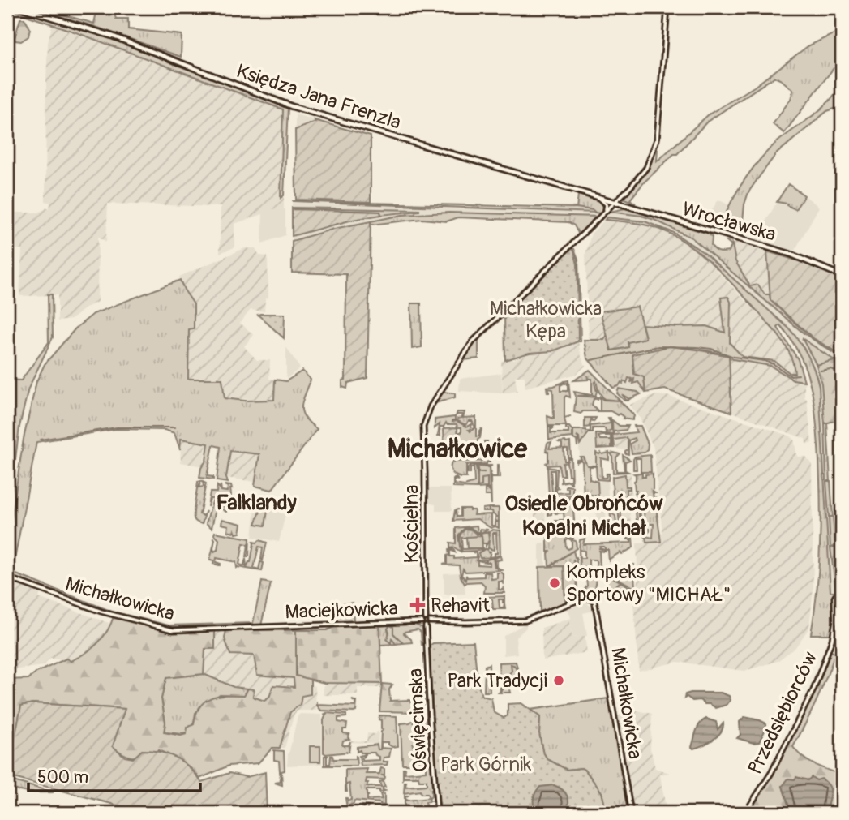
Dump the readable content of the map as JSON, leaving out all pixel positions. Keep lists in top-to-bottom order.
{
  "streets": {
    "main road": ["Księdza Jana Frenzla", "Wrocławska"],
    "street": [
      "Kościelna",
      "Michałkowicka",
      "Maciejkowicka",
      "Przedsiębiorców",
      "Oświęcimska"
    ]
  },
  "crossings": [
    ["Księdza Jana Frenzla", "Wrocławska"],
    ["Kościelna", "Michałkowicka"],
    ["Kościelna", "Maciejkowicka"],
    ["Kościelna", "Oświęcimska"],
    ["Michałkowicka", "Maciejkowicka"],
    ["Michałkowicka", "Oświęcimska"],
    ["Maciejkowicka", "Oświęcimska"]
  ],
  "districts": ["Michałkowice", "Falklandy", "Osiedle Obrońców Kopalni Michał"],
  "parks": ["Michałkowicka Kępa", "Park Górnik"],
  "places": {
    "other": ["Kompleks Sportowy \"MICHAŁ\"", "Park Tradycji"],
    "health": ["Rehavit"]
  },
  "scale_bar": "500 m"
}
